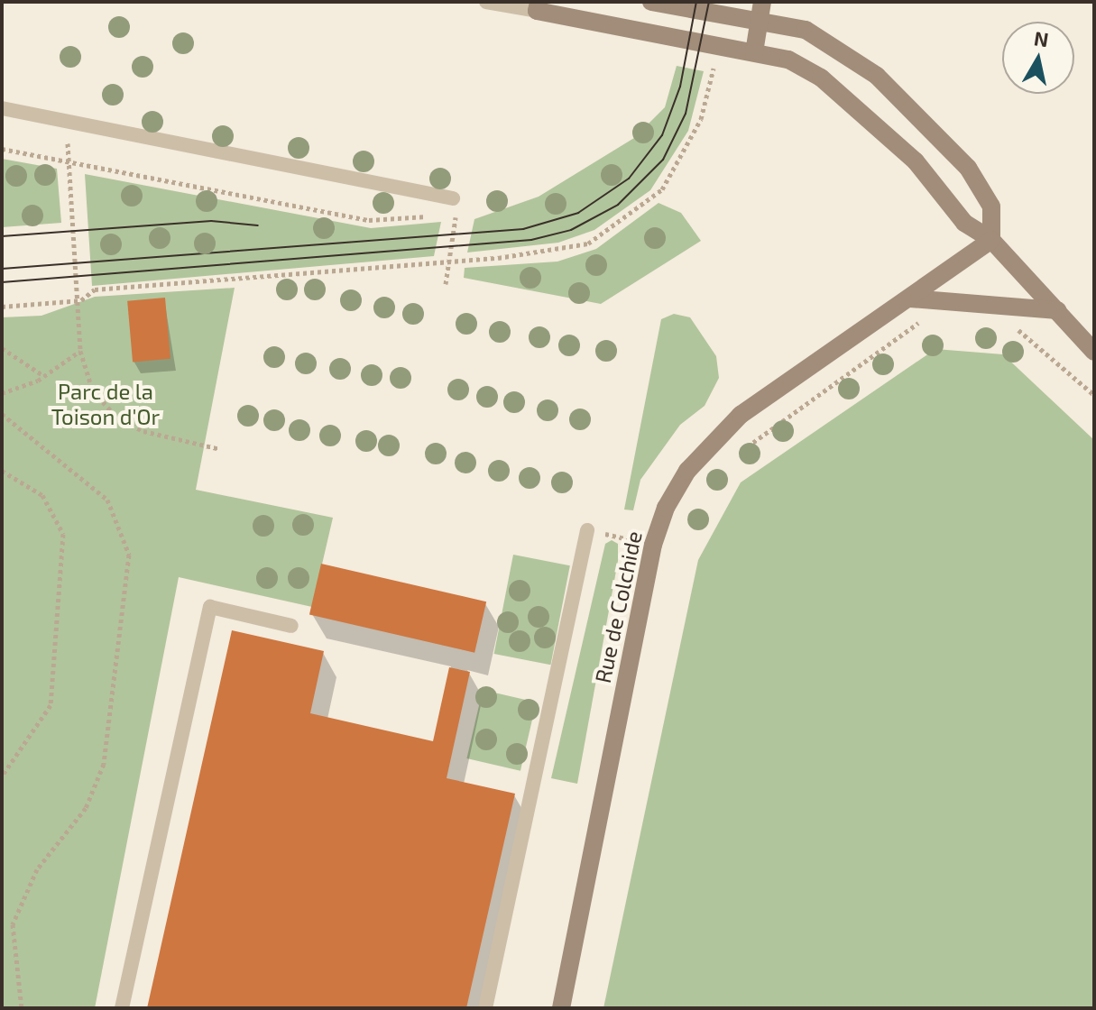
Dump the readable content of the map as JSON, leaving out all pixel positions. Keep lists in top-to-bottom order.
{
  "streets": {
    "street": ["Rue de Colchide"]
  },
  "parks": ["Parc de la Toison d'Or"],
  "north": "top"
}
